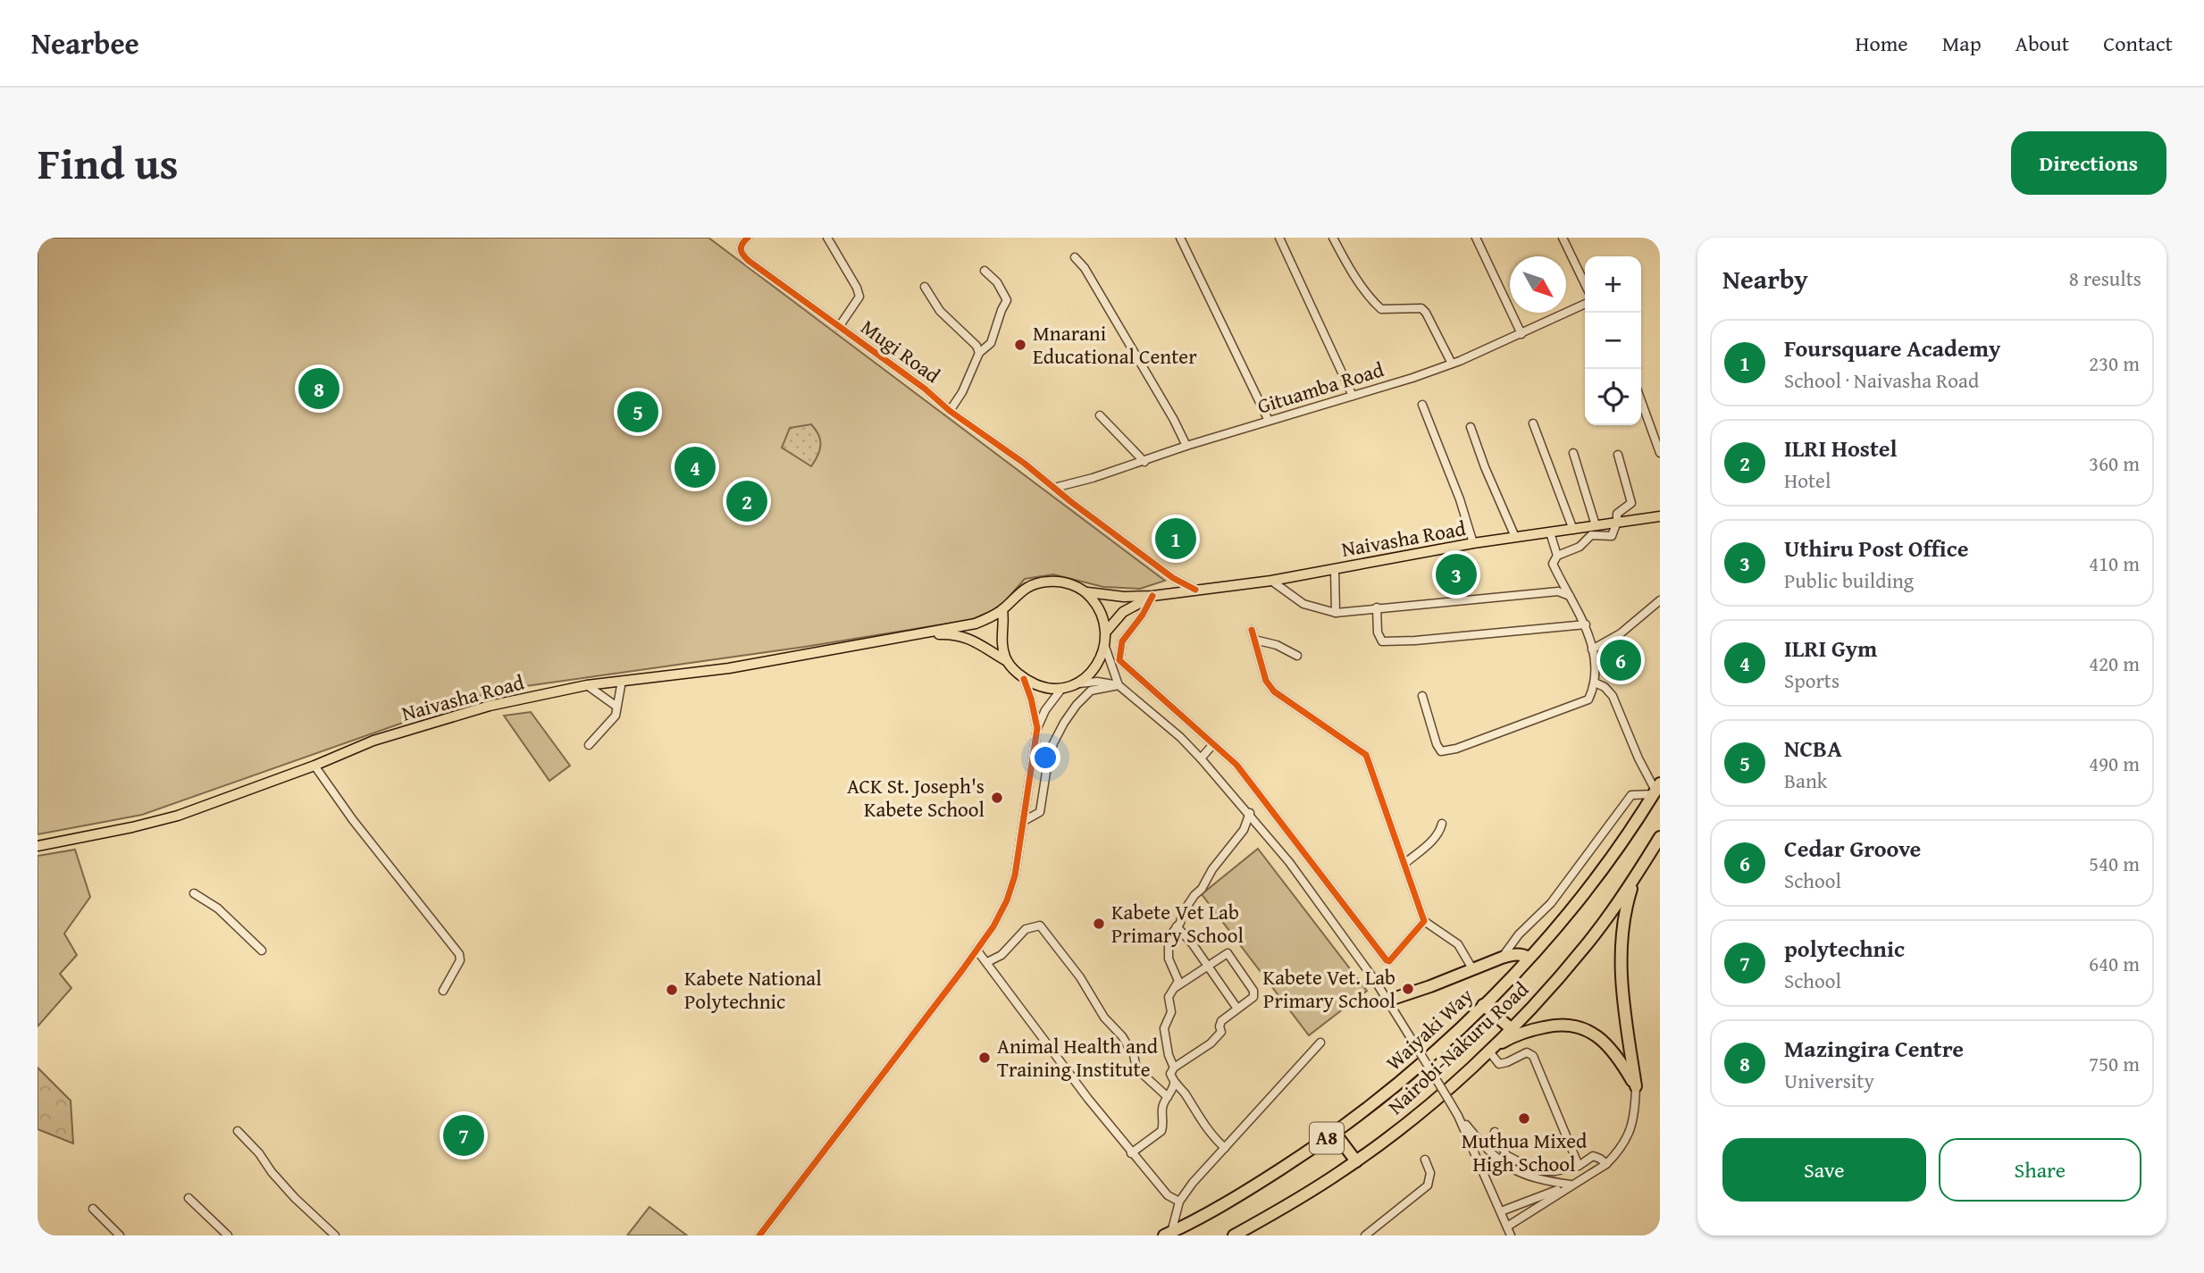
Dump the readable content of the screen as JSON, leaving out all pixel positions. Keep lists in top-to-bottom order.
{
  "streets": {
    "highway": ["Waiyaki Way", "Nairobi-Nakuru Road", "A8"],
    "main road": ["Naivasha Road"],
    "street": ["Mugi Road", "Gituamba Road"]
  },
  "crossings": [
    ["Mugi Road", "Gituamba Road"],
    ["Mugi Road", "Naivasha Road"]
  ],
  "places": [
    "Mnarani Educational Center",
    "ACK St. Joseph's Kabete School",
    "Kabete Vet Lab Primary School",
    "Kabete Vet. Lab Primary School",
    "Kabete National Polytechnic",
    "Animal Health and Training Institute",
    "Muthua Mixed High School"
  ],
  "north": "bottom right",
  "page": {
    "header": "Nearbee",
    "nav": [
      "Home",
      "Map",
      "About",
      "Contact"
    ],
    "title": "Find us",
    "buttons": [
      "Directions",
      ["Save", "Share"]
    ],
    "heading": ["Nearby", "8 results"],
    "map_buttons": ["+", "−"],
    "list": [
      {
        "mark": "1",
        "name": "Foursquare Academy",
        "note": "School · Naivasha Road",
        "value": "230 m"
      },
      {
        "mark": "2",
        "name": "ILRI Hostel",
        "note": "Hotel",
        "value": "360 m"
      },
      {
        "mark": "3",
        "name": "Uthiru Post Office",
        "note": "Public building",
        "value": "410 m"
      },
      {
        "mark": "4",
        "name": "ILRI Gym",
        "note": "Sports",
        "value": "420 m"
      },
      {
        "mark": "5",
        "name": "NCBA",
        "note": "Bank",
        "value": "490 m"
      },
      {
        "mark": "6",
        "name": "Cedar Groove",
        "note": "School",
        "value": "540 m"
      },
      {
        "mark": "7",
        "name": "polytechnic",
        "note": "School",
        "value": "640 m"
      },
      {
        "mark": "8",
        "name": "Mazingira Centre",
        "note": "University",
        "value": "750 m"
      }
    ],
    "pins": [
      "8",
      "5",
      "4",
      "2",
      "1",
      "3",
      "6",
      "7"
    ]
  }
}
